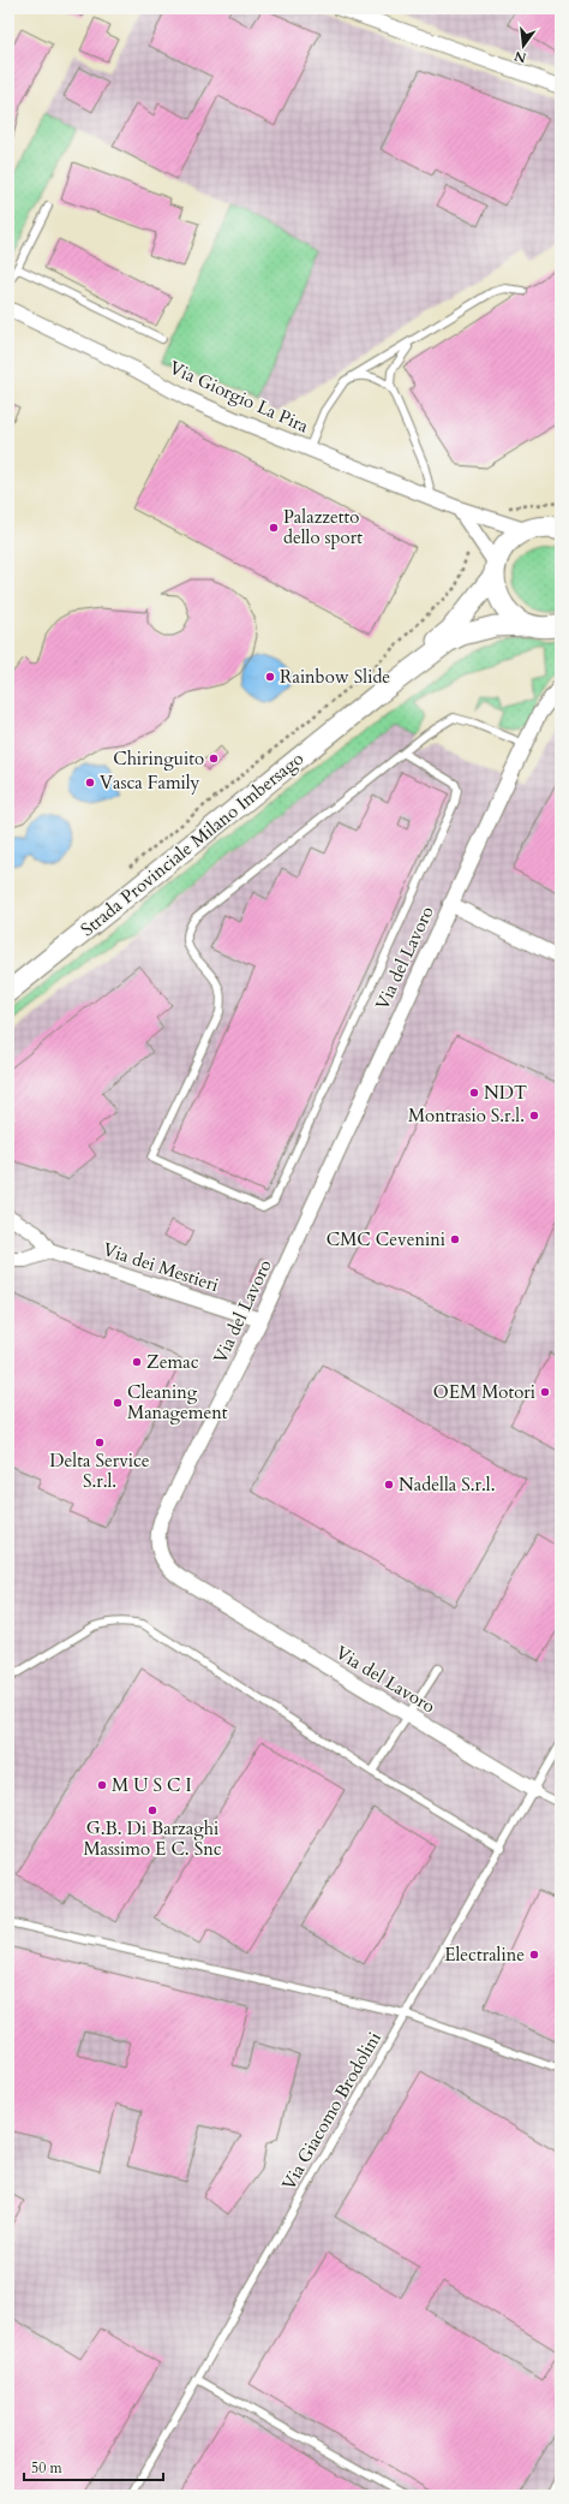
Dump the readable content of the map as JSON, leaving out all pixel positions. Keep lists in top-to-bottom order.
{
  "streets": {
    "main road": ["Strada Provinciale Milano Imbersago"],
    "street": ["Via Giorgio La Pira", "Via del Lavoro", "Via dei Mestieri"],
    "lane": ["Via Giacomo Brodolini"]
  },
  "crossings": [
    ["Via Giorgio La Pira", "Strada Provinciale Milano Imbersago"],
    ["Via del Lavoro", "Via dei Mestieri"],
    ["Via del Lavoro", "Via Giacomo Brodolini"]
  ],
  "places": [
    "Palazzetto dello sport",
    "Rainbow Slide",
    "Chiringuito",
    "Vasca Family",
    "NDT",
    "Montrasio S.r.l.",
    "CMC Cevenini",
    "Zemac",
    "OEM Motori",
    "Cleaning Management",
    "Delta Service S.r.l.",
    "Nadella S.r.l.",
    "M U S C I",
    "G.B. Di Barzaghi Massimo E C. Snc",
    "Electraline"
  ],
  "scale_bar": "50 m",
  "north": "bottom"
}
